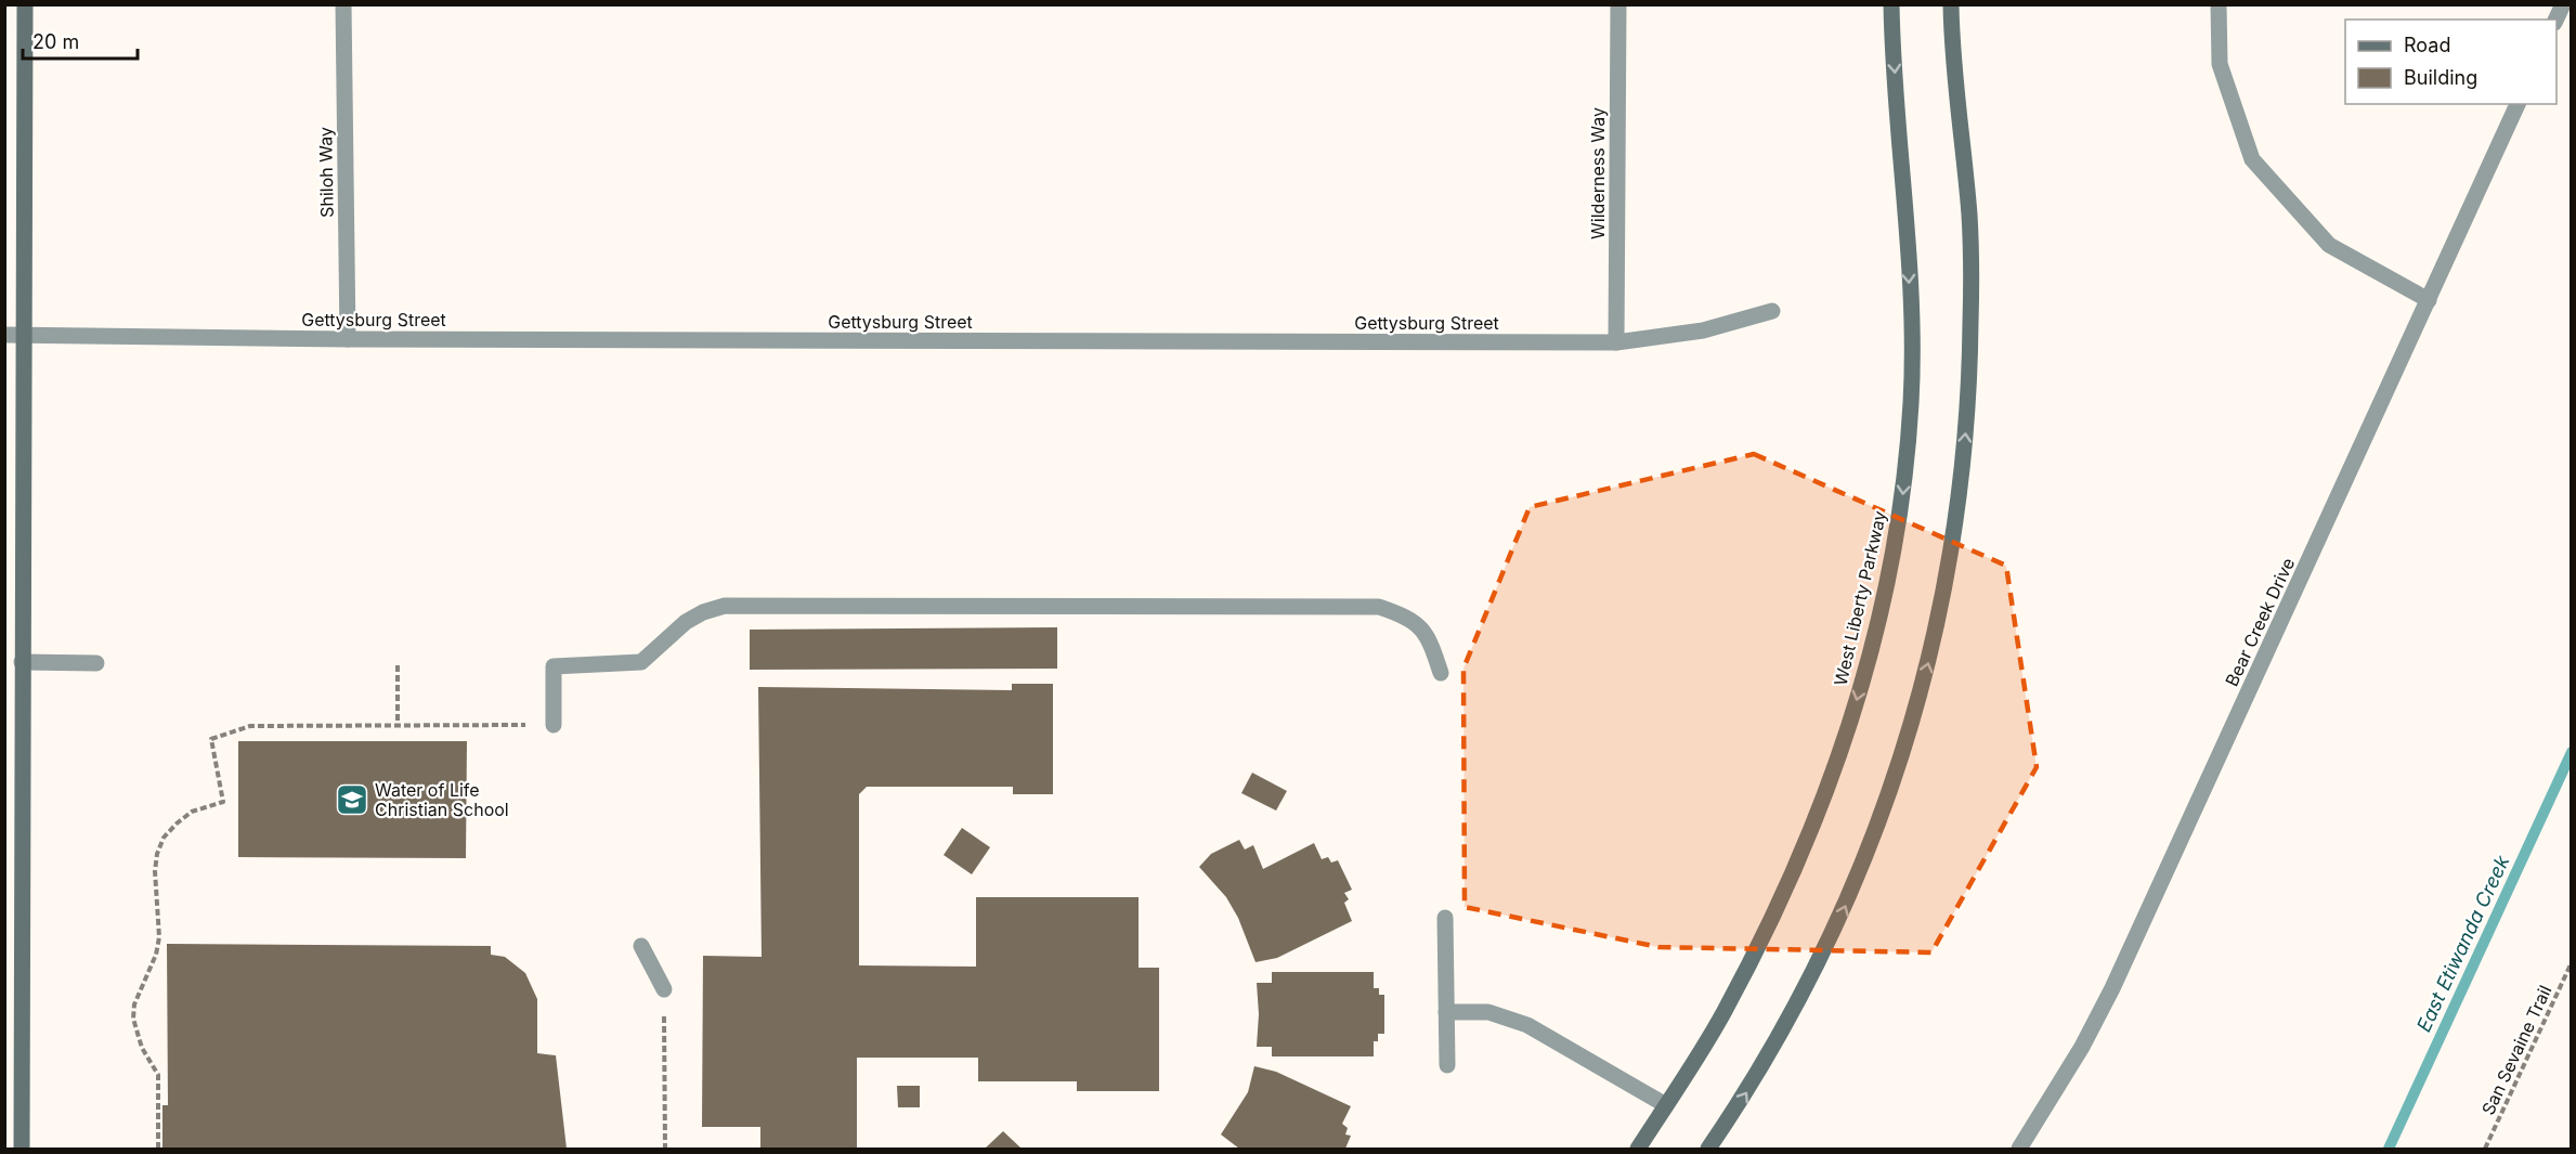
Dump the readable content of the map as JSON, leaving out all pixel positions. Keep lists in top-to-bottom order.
{
  "streets": {
    "street": [
      "Shiloh Way",
      "Wilderness Way",
      "Gettysburg Street",
      "West Liberty Parkway",
      "Bear Creek Drive"
    ],
    "path": ["San Sevaine Trail"]
  },
  "crossings": [
    ["Shiloh Way", "Gettysburg Street"],
    ["Wilderness Way", "Gettysburg Street"]
  ],
  "water": ["East Etiwanda Creek"],
  "places": {
    "school or university": ["Water of Life Christian School"]
  },
  "legend": ["Road", "Building"],
  "scale_bar": "20 m"
}
